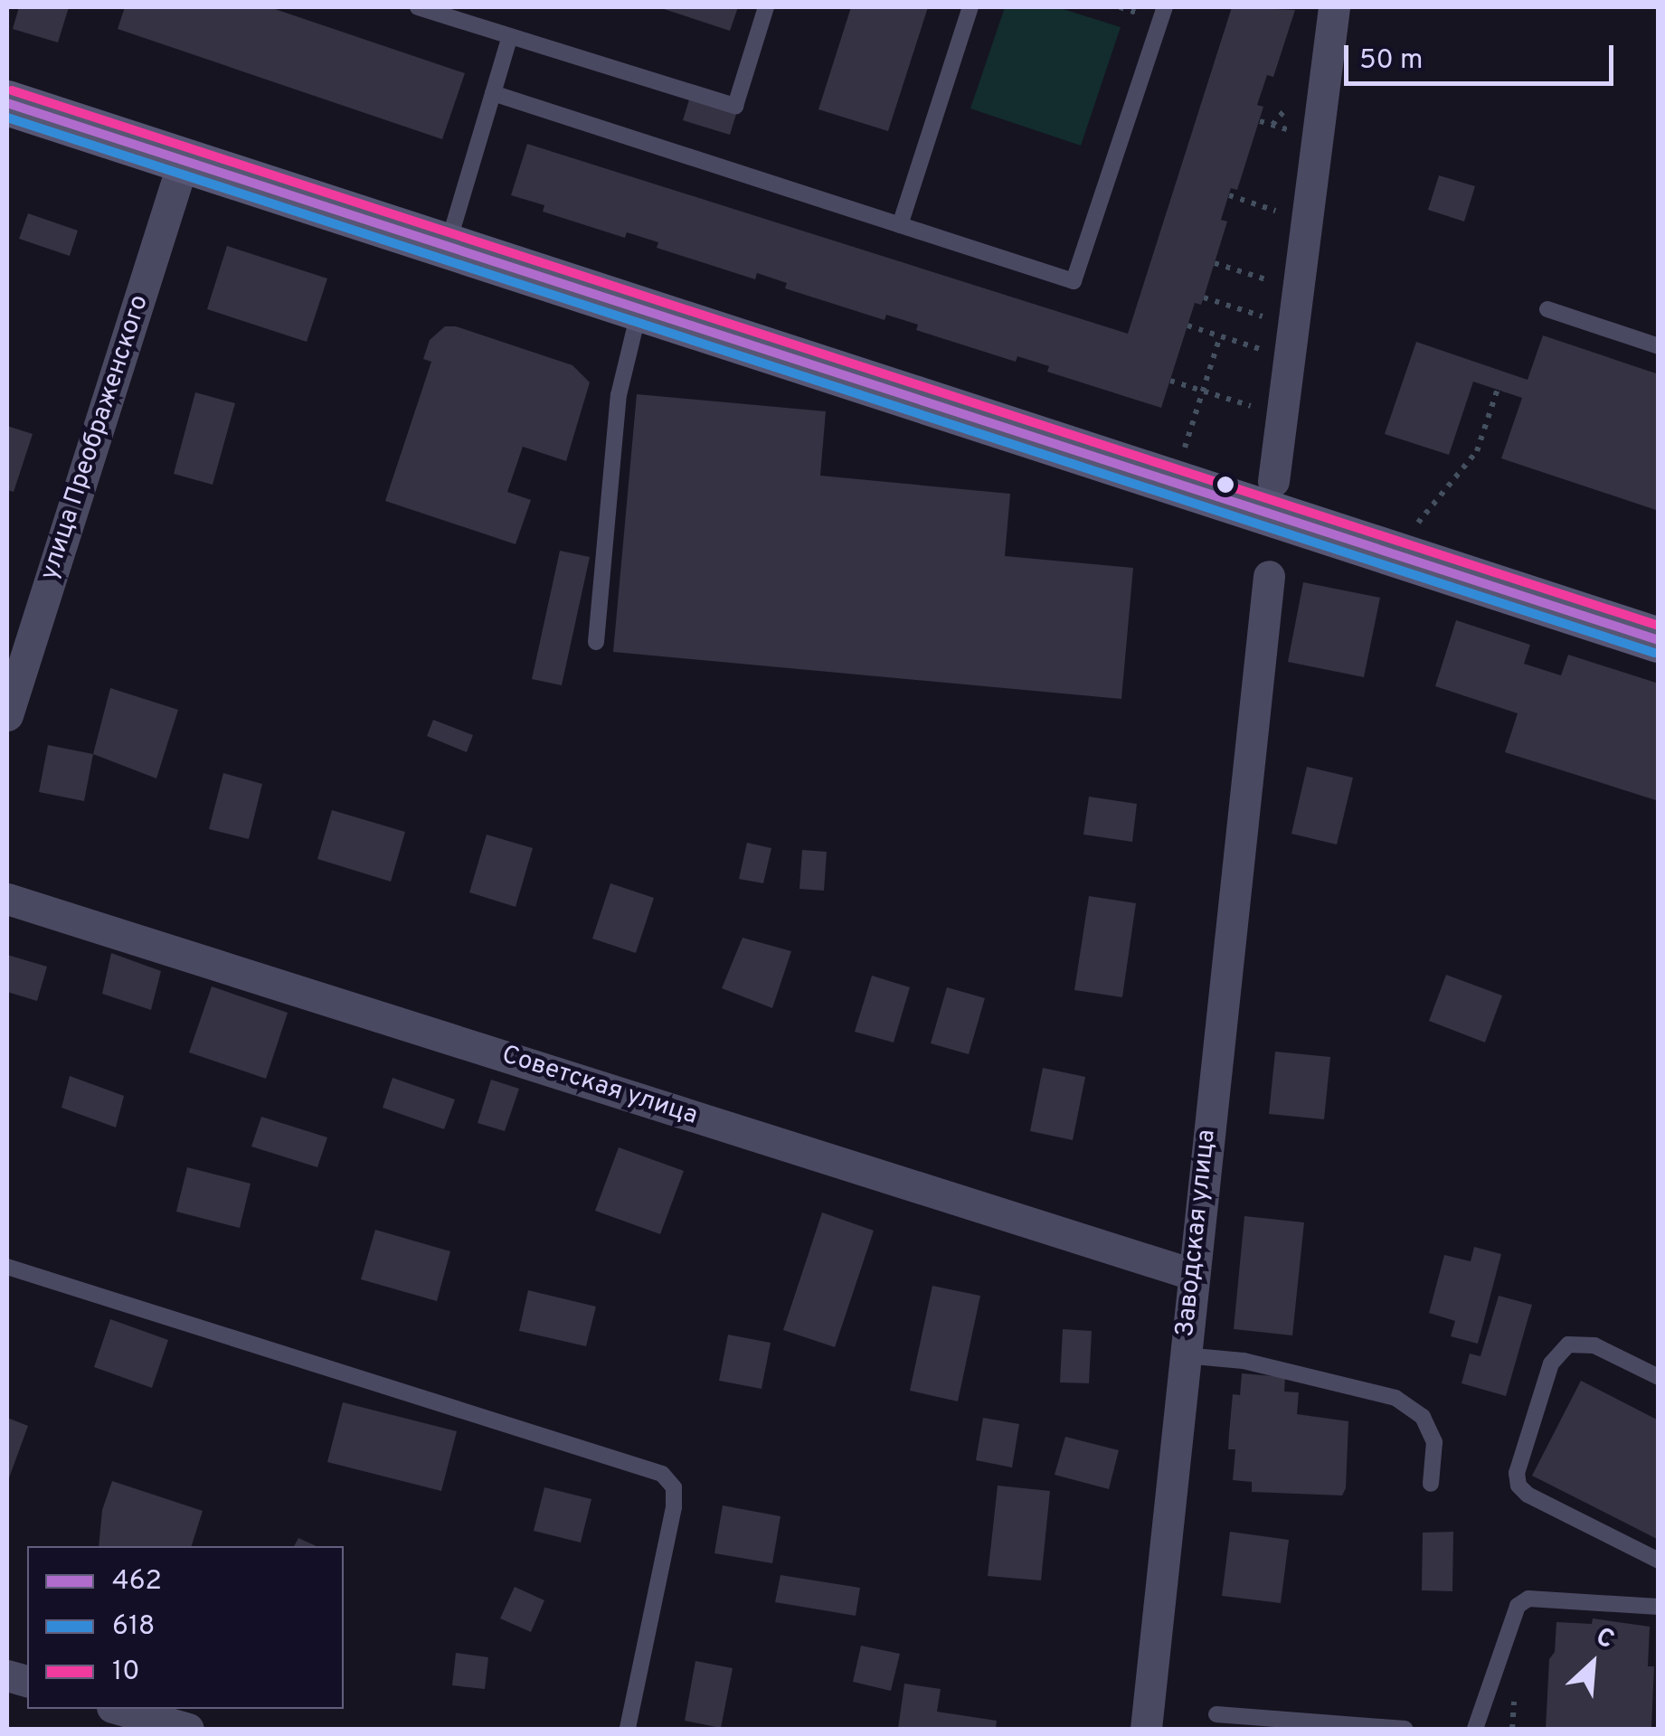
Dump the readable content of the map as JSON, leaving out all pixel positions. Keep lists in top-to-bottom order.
{
  "streets": {
    "street": ["улица Преображенского", "Советская улица", "Заводская улица"]
  },
  "crossings": [
    ["Советская улица", "Заводская улица"]
  ],
  "lines": ["transit line 10", "transit line 462", "transit line 618"],
  "legend": ["462", "618", "10"],
  "scale_bar": "50 m",
  "north": "top right"
}
